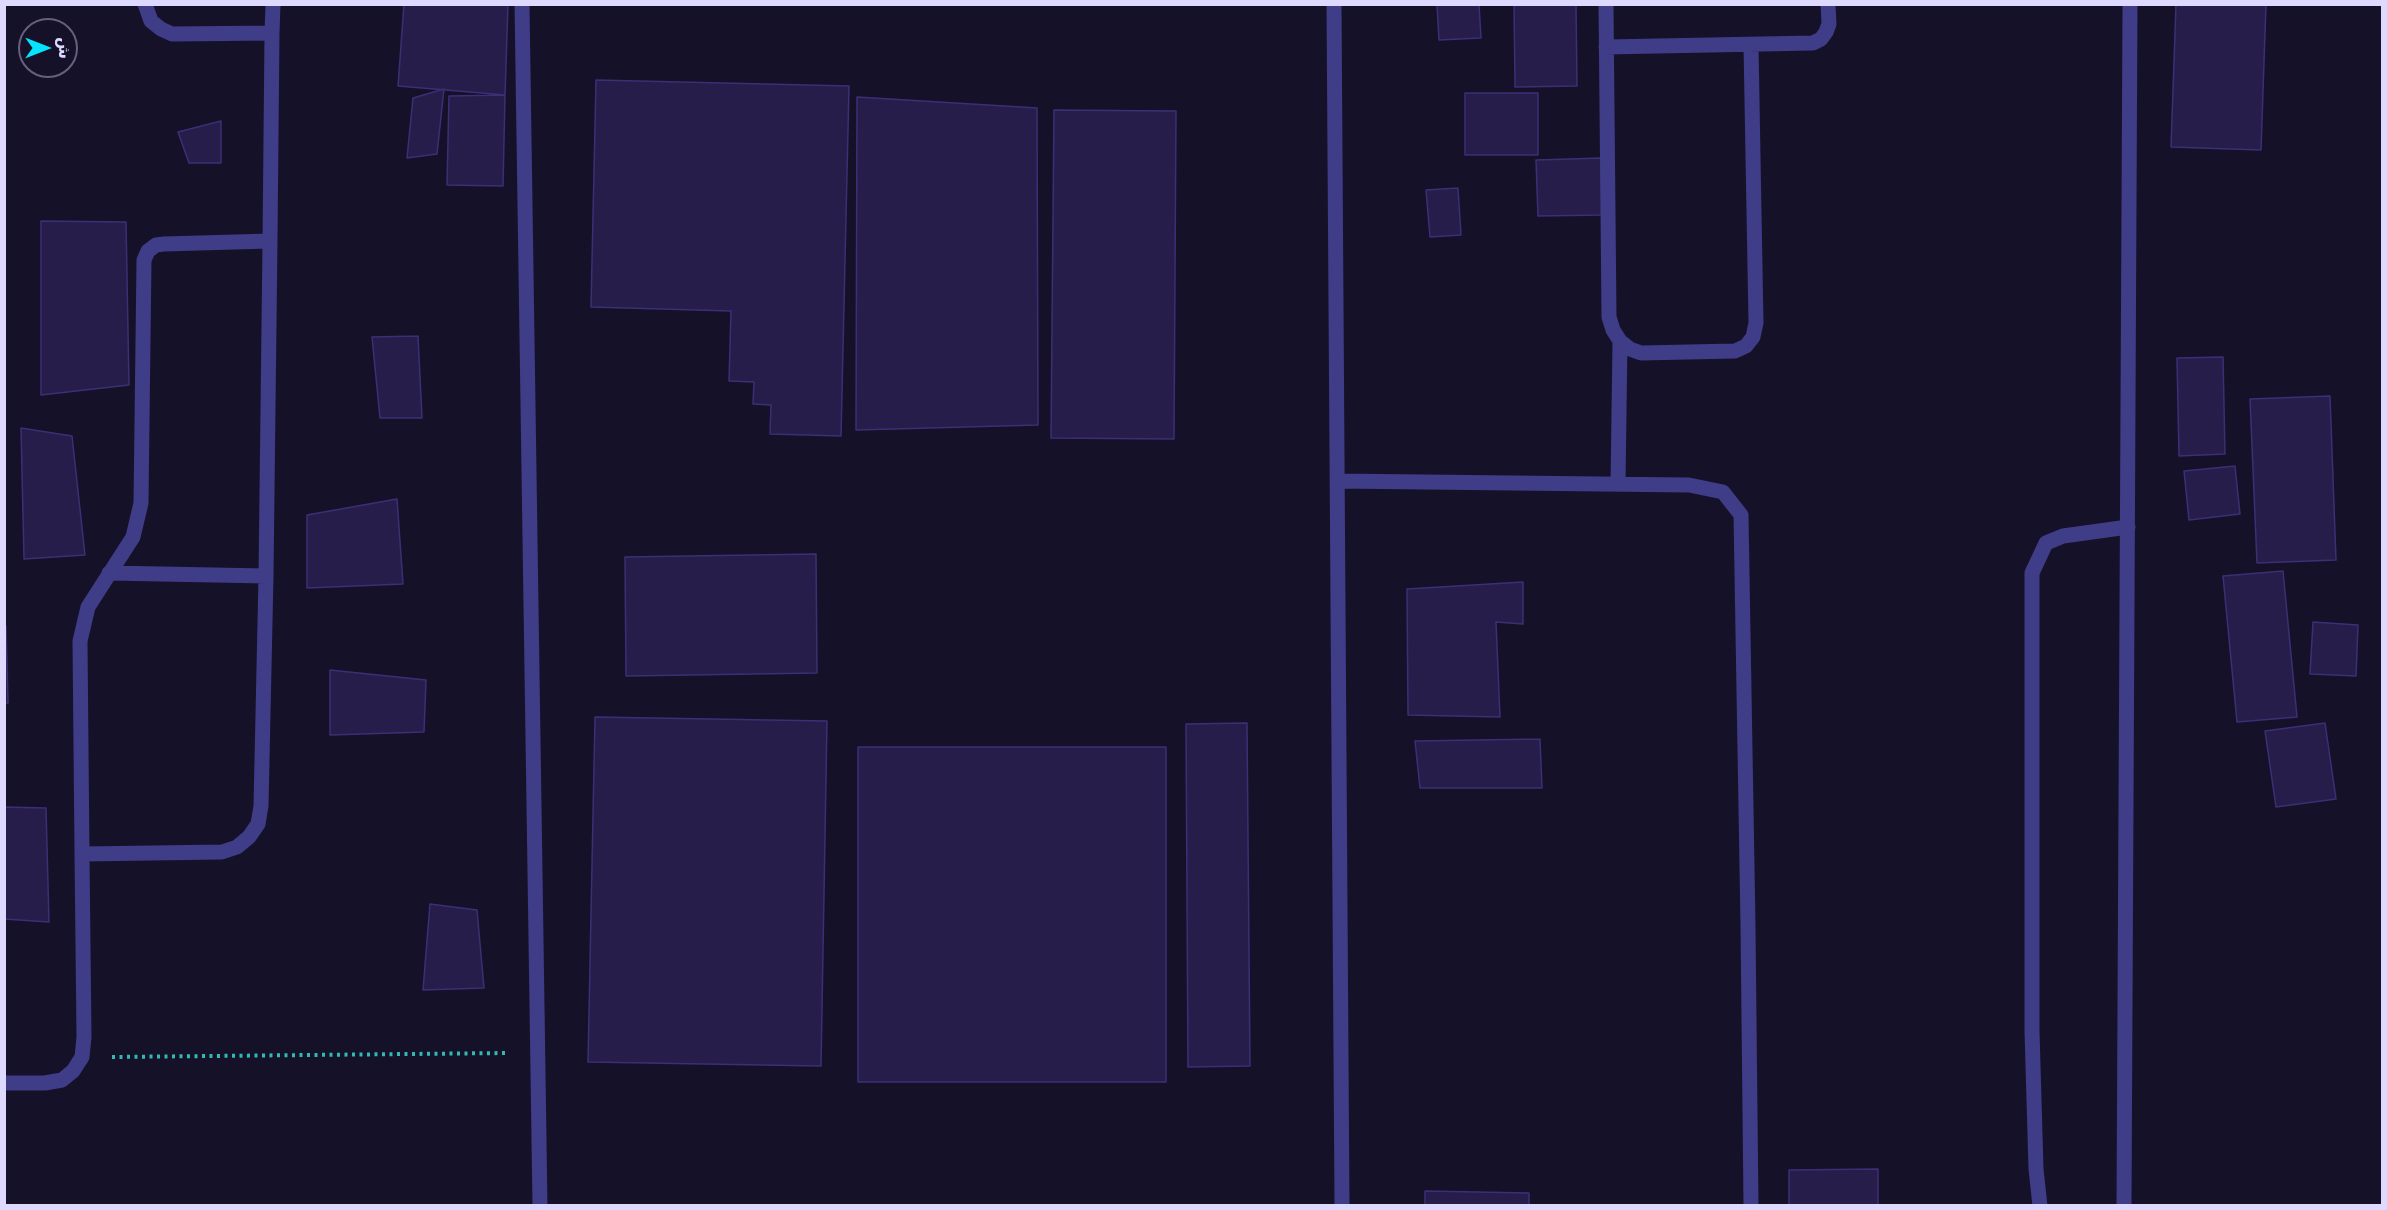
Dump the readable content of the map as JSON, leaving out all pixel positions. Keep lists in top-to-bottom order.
{
  "north": "right"
}
